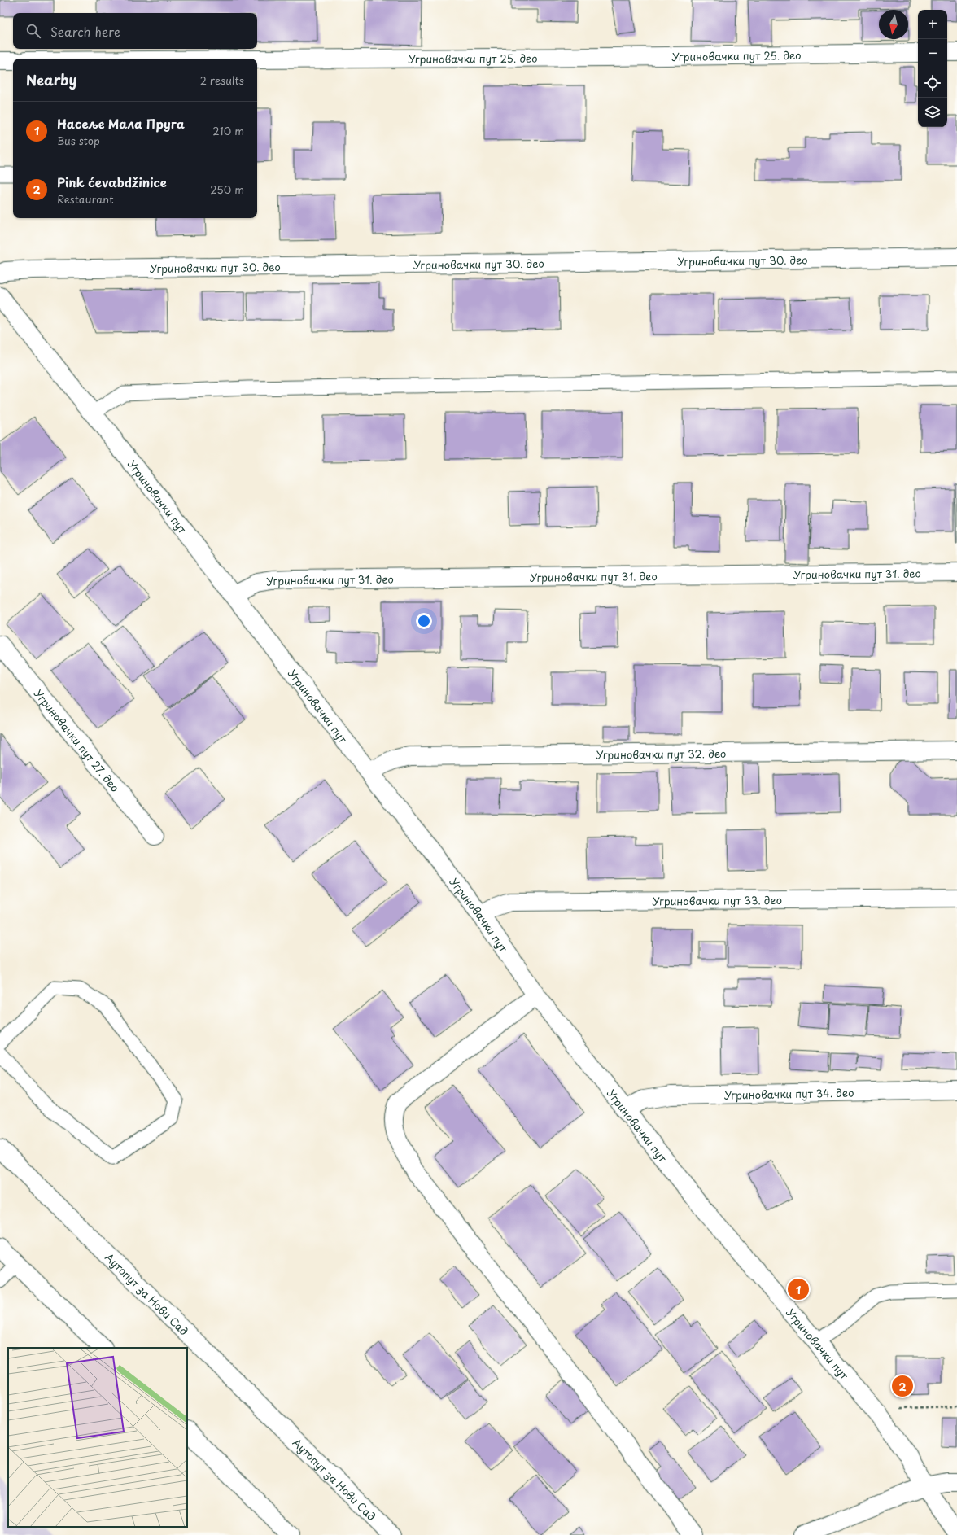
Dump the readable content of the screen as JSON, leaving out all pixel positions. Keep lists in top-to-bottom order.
{
  "streets": {
    "street": [
      "Угриновачки пут 25. део",
      "Угриновачки пут 30. део",
      "Угриновачки пут",
      "Угриновачки пут 31. део",
      "Угриновачки пут 27. део",
      "Угриновачки пут 32. део",
      "Угриновачки пут 33. део",
      "Угриновачки пут 34. део",
      "Аутопут за Нови Сад"
    ]
  },
  "crossings": [
    ["Угриновачки пут", "Угриновачки пут 31. део"],
    ["Угриновачки пут", "Угриновачки пут 32. део"],
    ["Угриновачки пут", "Угриновачки пут 33. део"],
    ["Угриновачки пут", "Угриновачки пут 34. део"]
  ],
  "north": "bottom",
  "page": {
    "map_buttons": ["+", "−"],
    "search": "Search here",
    "heading": ["Nearby", "2 results"],
    "list": [
      {
        "mark": "1",
        "name": "Насеље Мала Пруга",
        "note": "Bus stop",
        "value": "210 m"
      },
      {
        "mark": "2",
        "name": "Pink ćevabdžinice",
        "note": "Restaurant",
        "value": "250 m"
      }
    ],
    "pins": ["1", "2"]
  }
}
